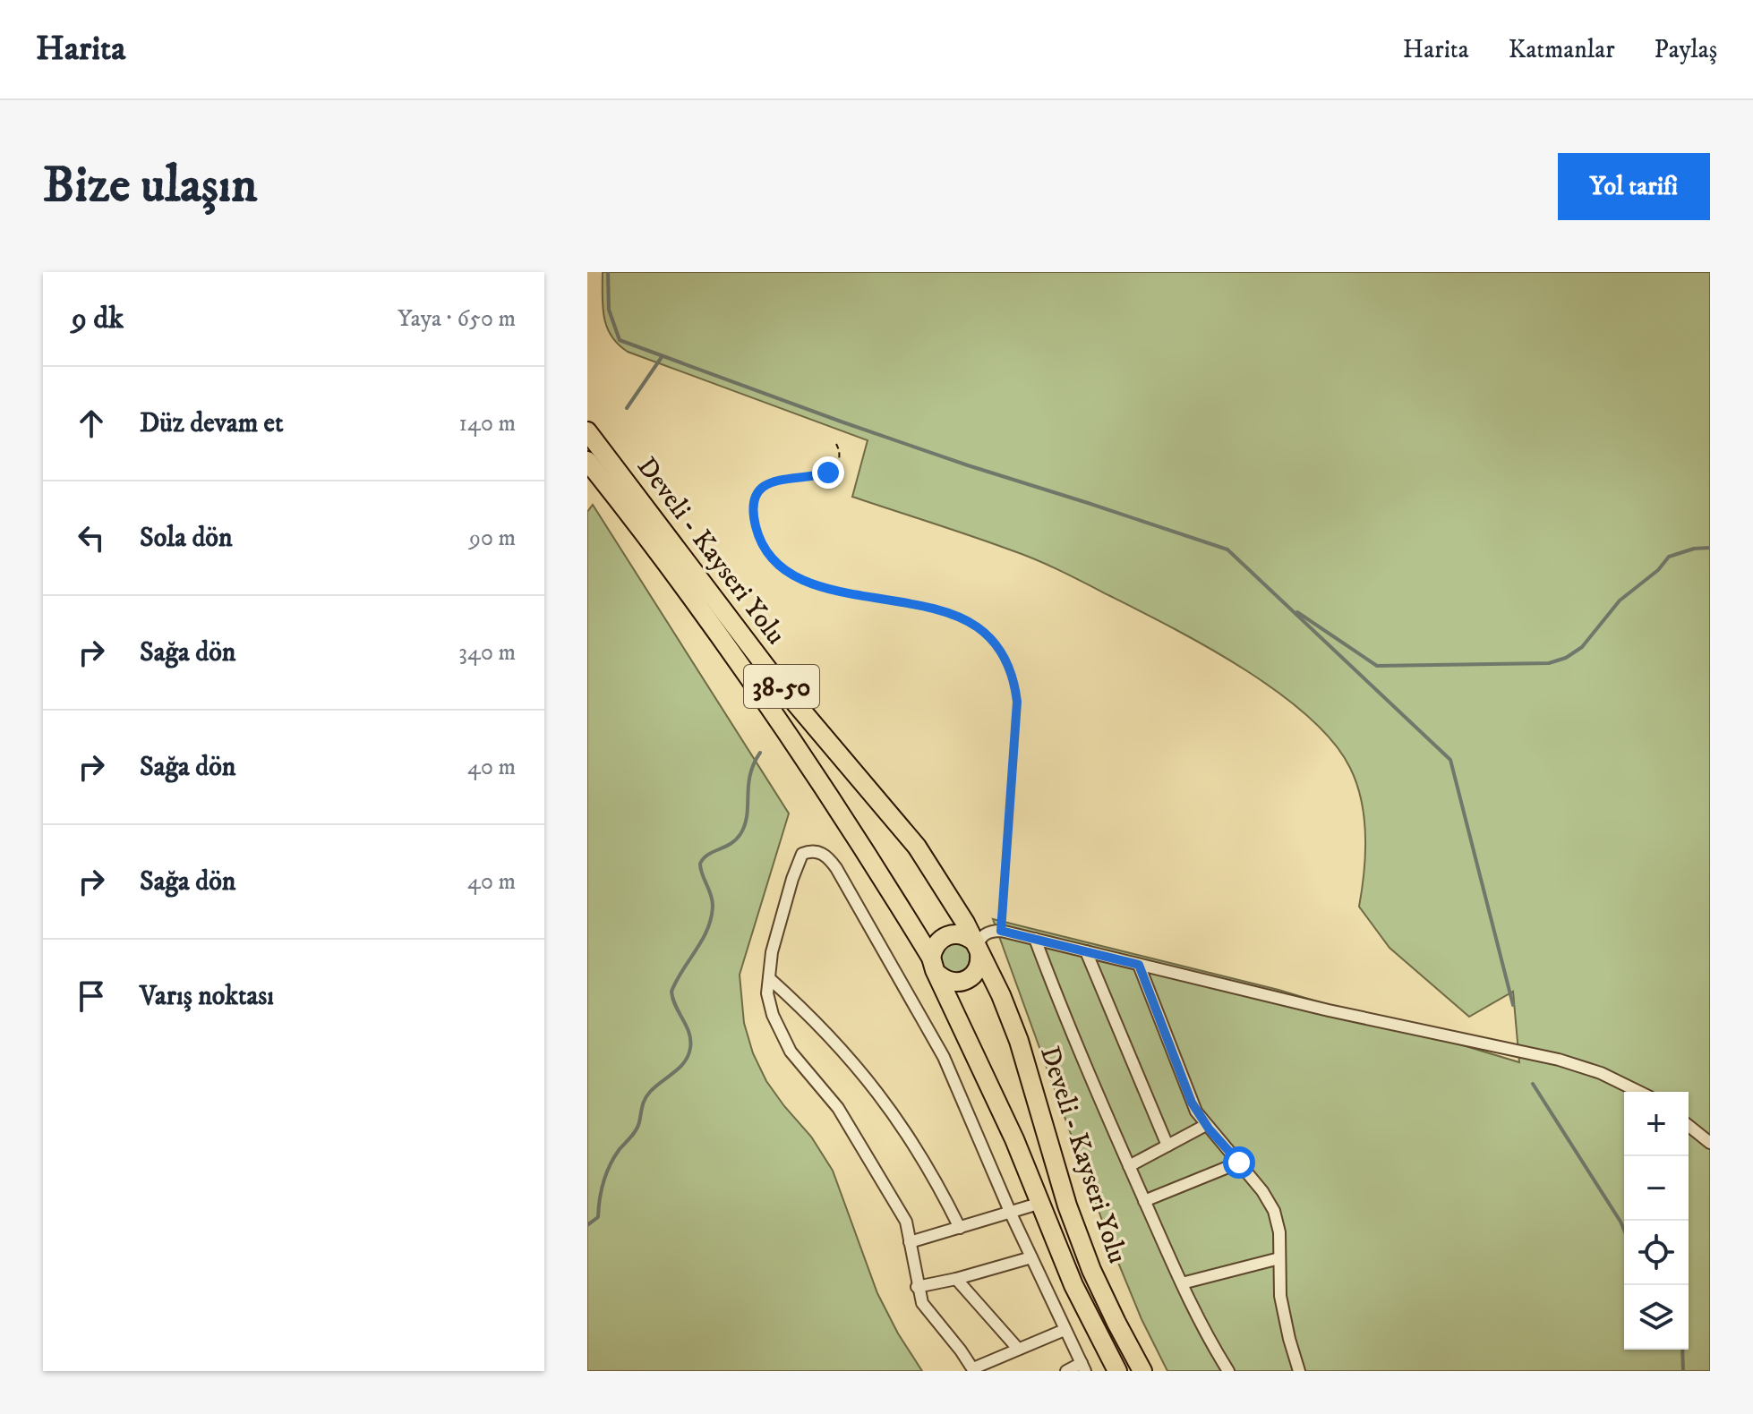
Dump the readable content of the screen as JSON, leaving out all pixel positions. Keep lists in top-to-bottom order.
{
  "streets": {
    "highway": ["Develi - Kayseri Yolu", "38-50"]
  },
  "page": {
    "header": "Harita",
    "nav": ["Harita", "Katmanlar", "Paylaş"],
    "buttons": "Yol tarifi",
    "title": "Bize ulaşın",
    "heading": ["9 dk", "Yaya · 650 m"],
    "list": [
      ["Düz devam et", "140 m"],
      ["Sola dön", "90 m"],
      ["Sağa dön", "340 m"],
      ["Sağa dön", "40 m"],
      ["Sağa dön", "40 m"],
      "Varış noktası"
    ],
    "map_buttons": ["+", "−"]
  }
}
